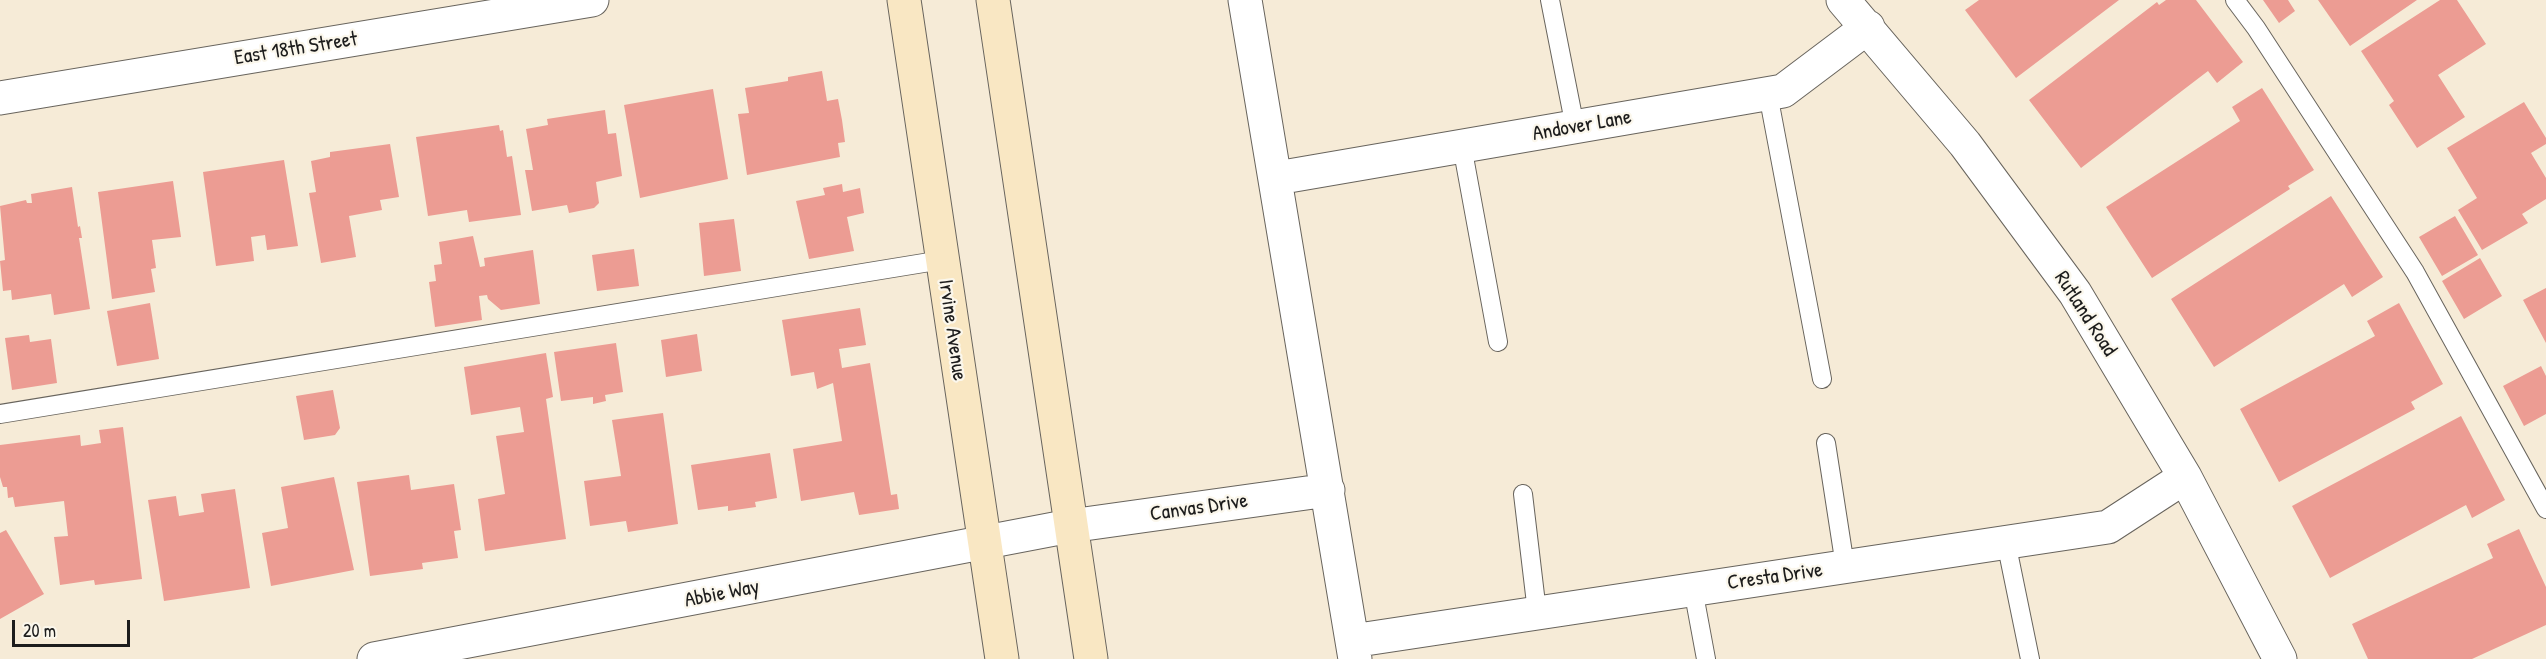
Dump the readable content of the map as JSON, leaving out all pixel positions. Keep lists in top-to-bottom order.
{
  "streets": {
    "main road": ["Irvine Avenue"],
    "street": [
      "East 18th Street",
      "Andover Lane",
      "Rutland Road",
      "Canvas Drive",
      "Cresta Drive",
      "Abbie Way"
    ]
  },
  "crossings": [
    ["Andover Lane", "Rutland Road"],
    ["Rutland Road", "Cresta Drive"],
    ["Irvine Avenue", "Abbie Way"],
    ["Canvas Drive", "Abbie Way"]
  ],
  "scale_bar": "20 m"
}
